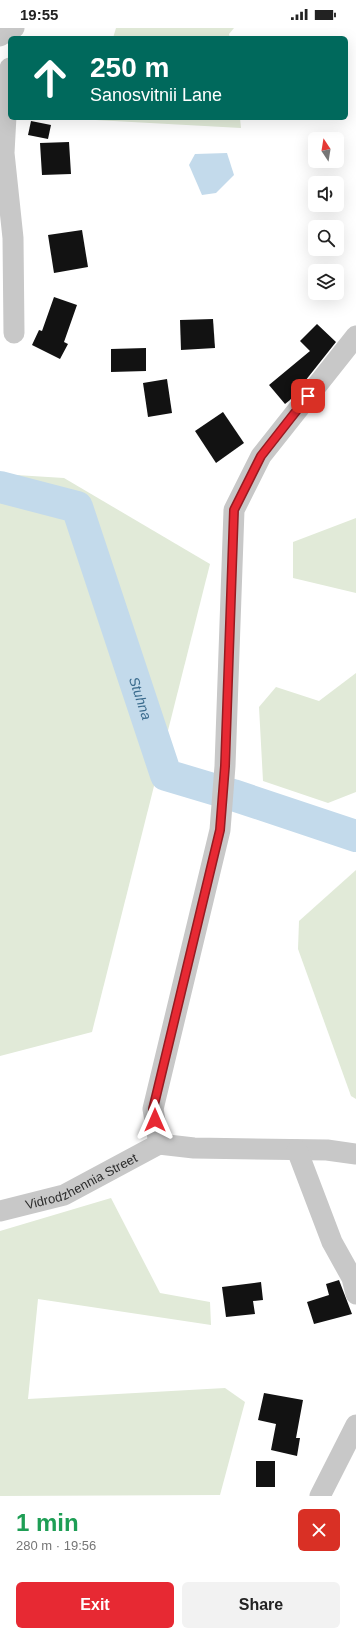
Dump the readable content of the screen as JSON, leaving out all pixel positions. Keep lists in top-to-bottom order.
{
  "streets": {
    "street": ["Vidrodzhennia Street"]
  },
  "water": ["Stuhna"],
  "north": "top",
  "page": {
    "status": "19:55",
    "turn": ["250 m", "Sanosvitnii Lane"],
    "heading": ["1 min", "280 m · 19:56"],
    "buttons": ["Exit", "Share"]
  }
}
